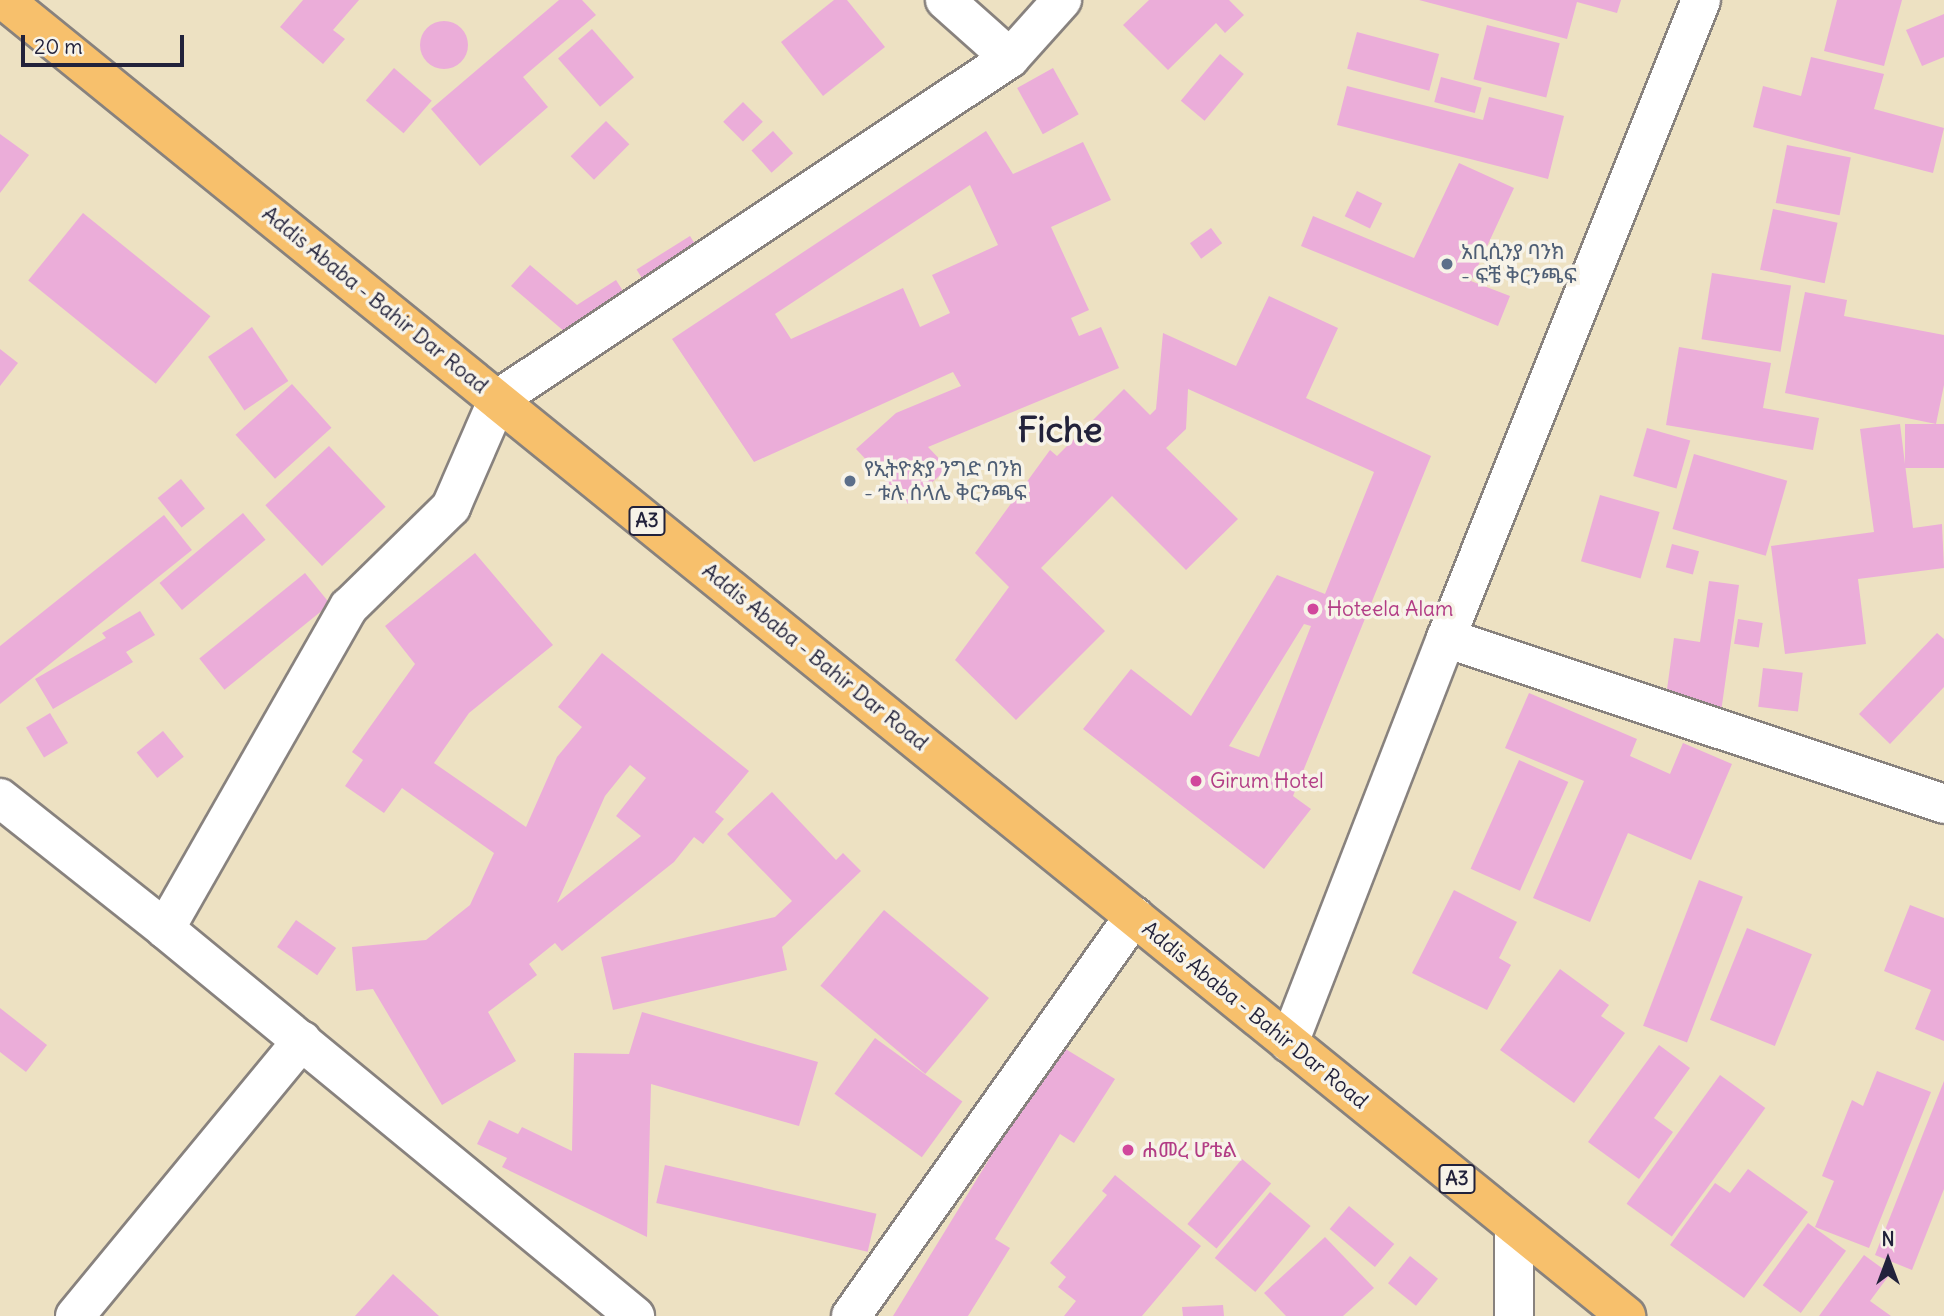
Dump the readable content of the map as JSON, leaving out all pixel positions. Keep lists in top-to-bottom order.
{
  "streets": {
    "highway": ["Addis Ababa - Bahir Dar Road", "A3"]
  },
  "districts": ["Fiche"],
  "places": [
    "አቢሲንያ ባንክ - ፍቼ ቅርንጫፍ",
    "የኢትዮጵያ ንግድ ባንክ - ቱሉ ሰላሌ ቅርንጫፍ",
    "Hoteela Alam",
    "Girum Hotel",
    "ሐመረ ሆቴል"
  ],
  "scale_bar": "20 m",
  "north": "top"
}
